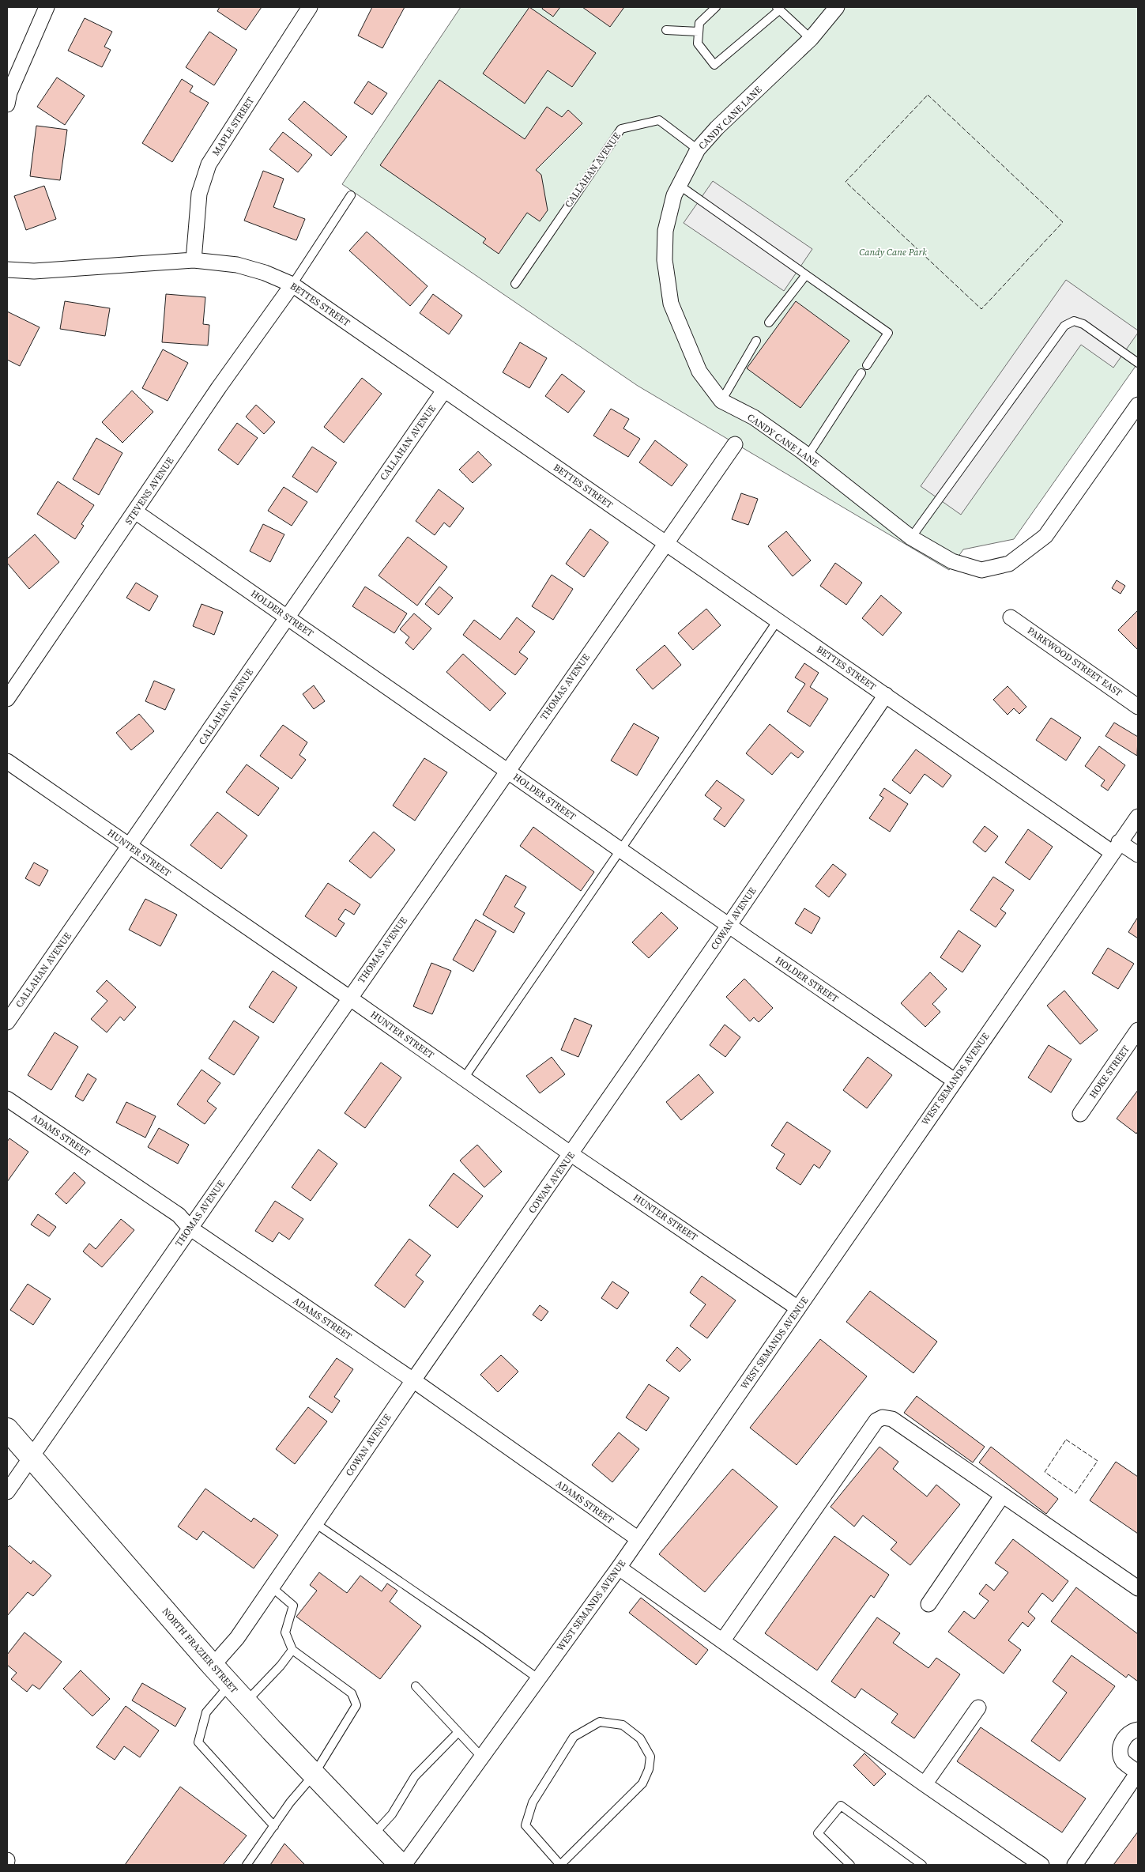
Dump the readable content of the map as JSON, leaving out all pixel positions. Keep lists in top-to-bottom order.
{
  "streets": {
    "main road": ["NORTH FRAZIER STREET"],
    "street": [
      "CANDY CANE LANE",
      "MAPLE STREET",
      "CALLAHAN AVENUE",
      "BETTES STREET",
      "STEVENS AVENUE",
      "HOLDER STREET",
      "PARKWOOD STREET EAST",
      "THOMAS AVENUE",
      "HUNTER STREET",
      "COWAN AVENUE",
      "HOKE STREET",
      "WEST SEMANDS AVENUE",
      "ADAMS STREET"
    ]
  },
  "crossings": [
    ["CANDY CANE LANE", "CALLAHAN AVENUE"],
    ["MAPLE STREET", "BETTES STREET"],
    ["CALLAHAN AVENUE", "BETTES STREET"],
    ["CALLAHAN AVENUE", "HOLDER STREET"],
    ["CALLAHAN AVENUE", "HUNTER STREET"],
    ["BETTES STREET", "STEVENS AVENUE"],
    ["BETTES STREET", "THOMAS AVENUE"],
    ["BETTES STREET", "COWAN AVENUE"],
    ["BETTES STREET", "WEST SEMANDS AVENUE"],
    ["STEVENS AVENUE", "HOLDER STREET"],
    ["HOLDER STREET", "THOMAS AVENUE"],
    ["HOLDER STREET", "COWAN AVENUE"],
    ["HOLDER STREET", "WEST SEMANDS AVENUE"],
    ["THOMAS AVENUE", "HUNTER STREET"],
    ["THOMAS AVENUE", "ADAMS STREET"],
    ["THOMAS AVENUE", "NORTH FRAZIER STREET"],
    ["HUNTER STREET", "COWAN AVENUE"],
    ["HUNTER STREET", "WEST SEMANDS AVENUE"],
    ["COWAN AVENUE", "ADAMS STREET"],
    ["COWAN AVENUE", "NORTH FRAZIER STREET"],
    ["WEST SEMANDS AVENUE", "ADAMS STREET"]
  ],
  "parks": ["Candy Cane Park"]
}
